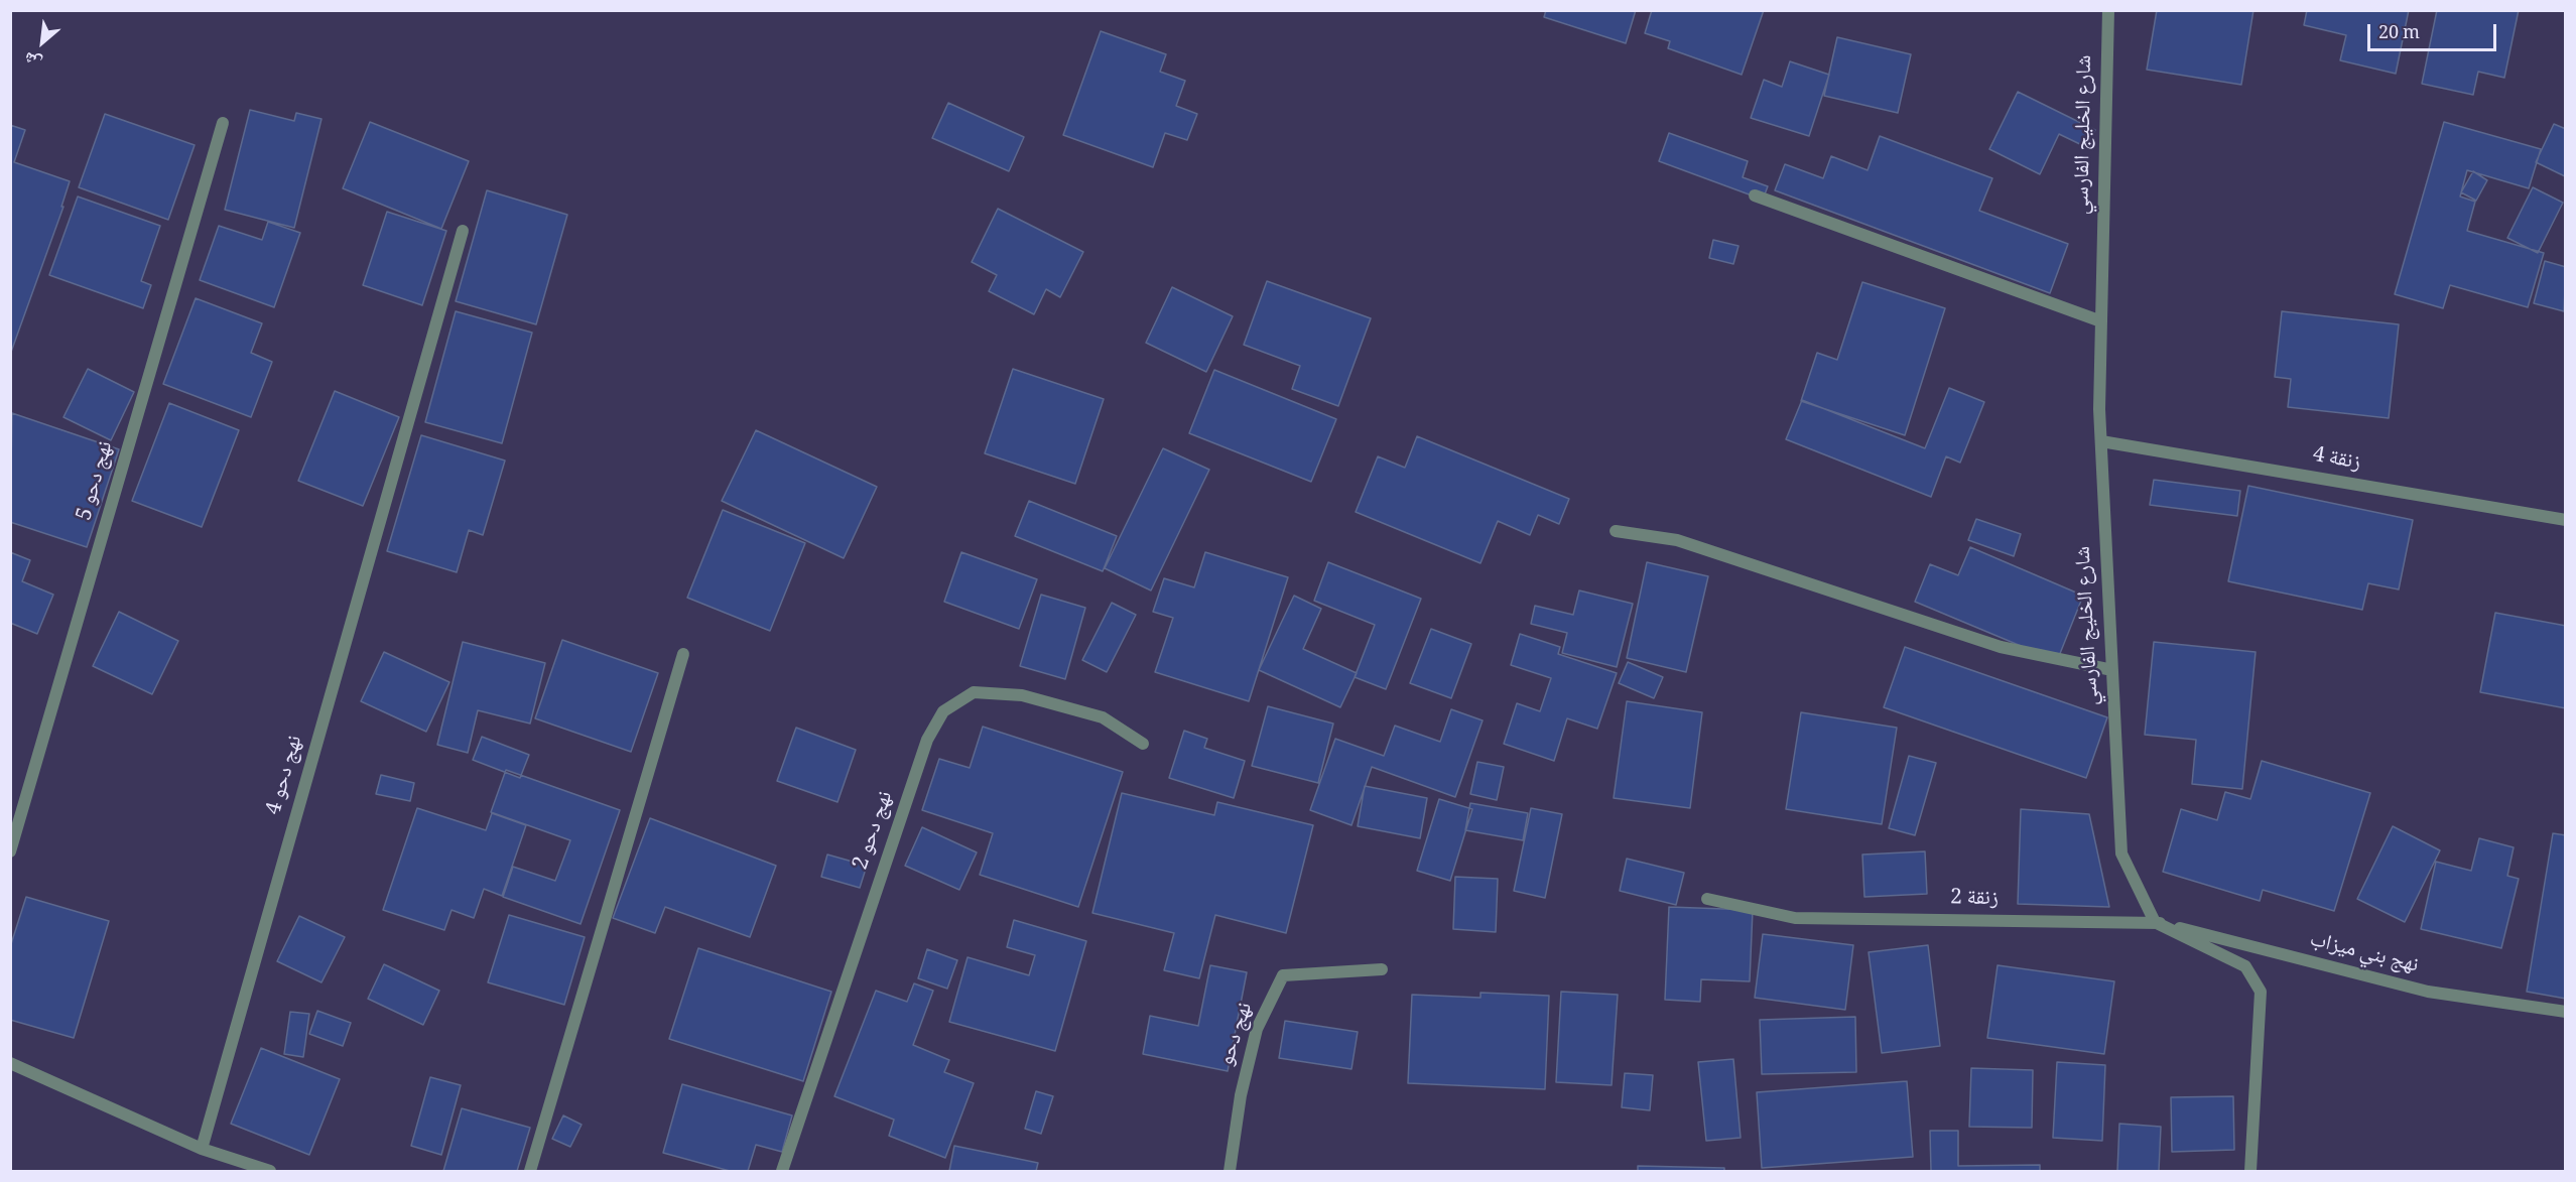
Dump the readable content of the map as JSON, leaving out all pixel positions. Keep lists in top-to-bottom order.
{
  "streets": {
    "street": [
      "شارع الخليج الفارسي",
      "زنقة 4",
      "نهج دحو 5",
      "نهج دحو 4",
      "نهج دحو 2",
      "زنقة 2",
      "نهج بني ميزاب",
      "نهج دحو"
    ]
  },
  "crossings": [
    ["شارع الخليج الفارسي", "زنقة 4"],
    ["شارع الخليج الفارسي", "زنقة 2"],
    ["شارع الخليج الفارسي", "نهج بني ميزاب"],
    ["زنقة 2", "نهج بني ميزاب"]
  ],
  "scale_bar": "20 m",
  "north": "bottom left"
}
